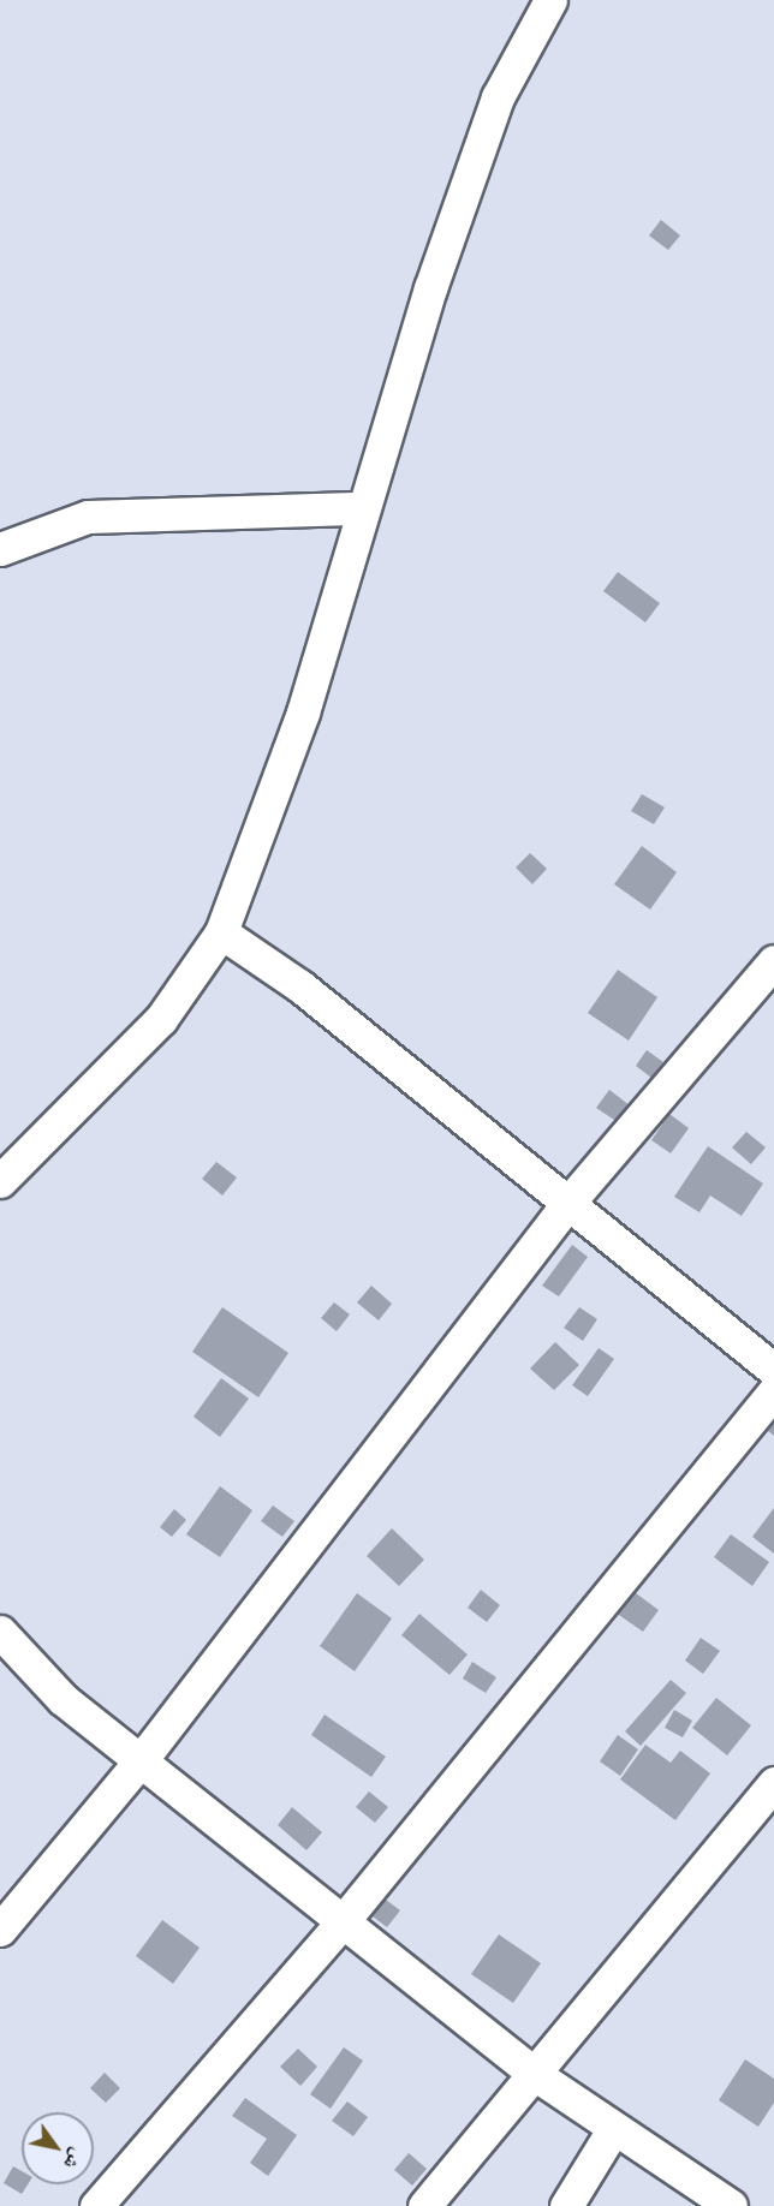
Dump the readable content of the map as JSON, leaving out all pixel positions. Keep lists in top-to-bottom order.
{
  "north": "bottom right"
}
